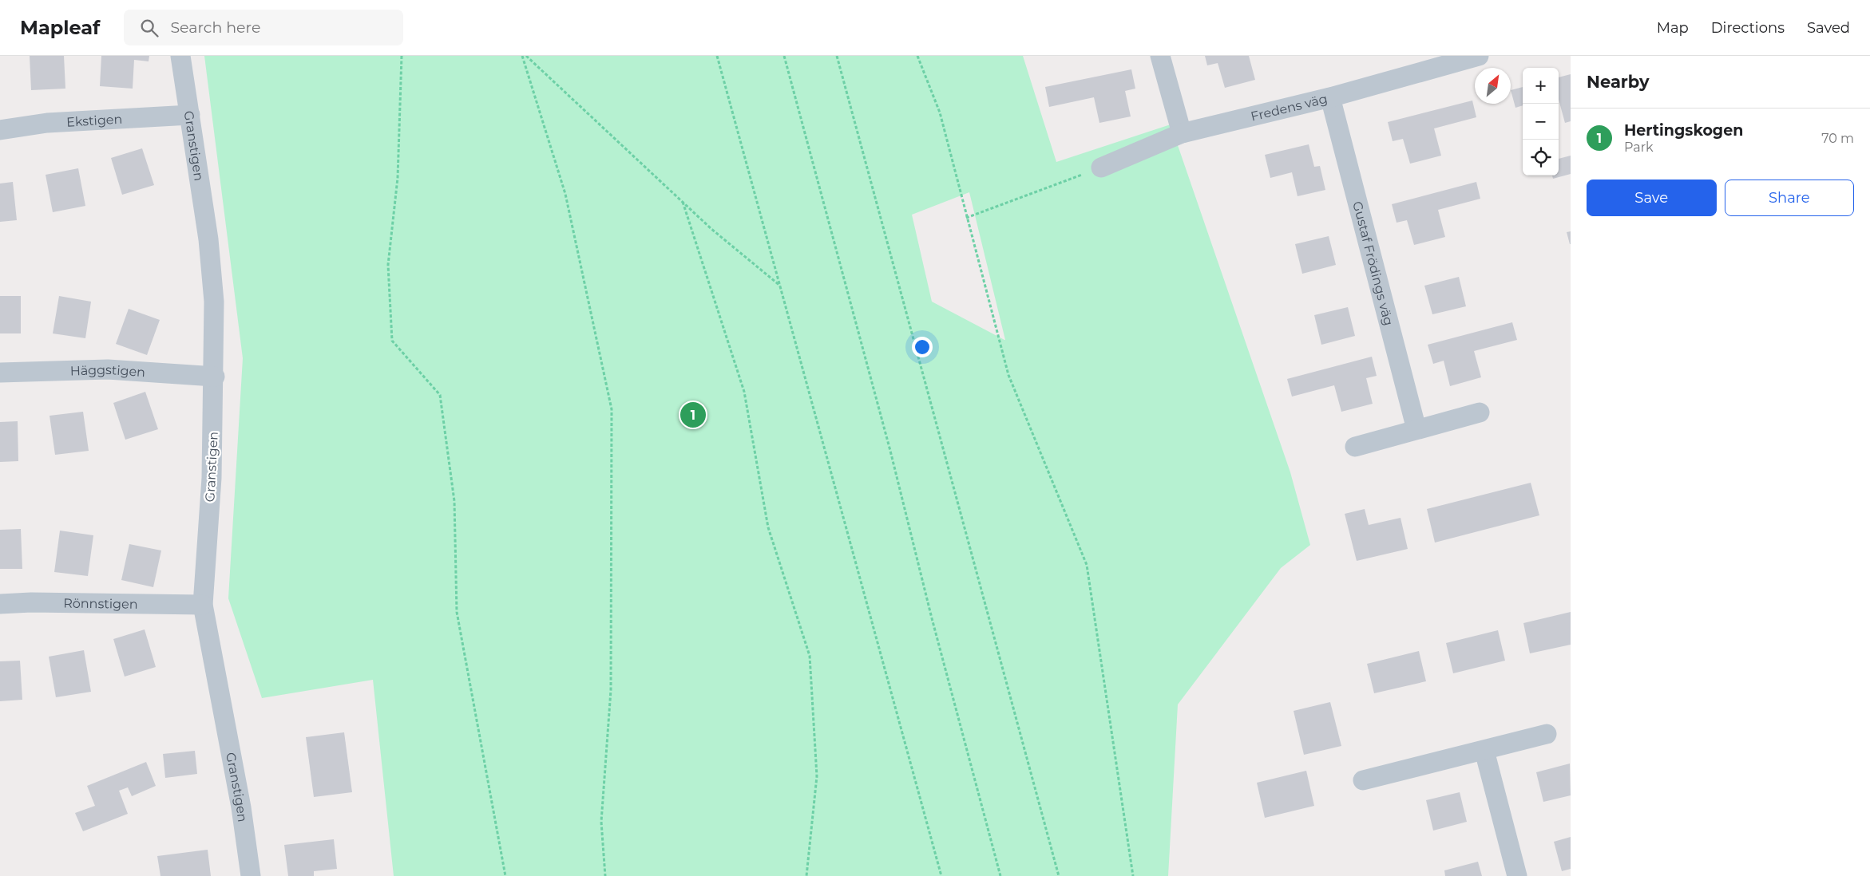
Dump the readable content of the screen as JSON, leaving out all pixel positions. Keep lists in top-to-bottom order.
{
  "streets": {
    "street": [
      "Fredens väg",
      "Ekstigen",
      "Granstigen",
      "Gustaf Frödings väg",
      "Häggstigen",
      "Rönnstigen"
    ]
  },
  "crossings": [
    ["Fredens väg", "Gustaf Frödings väg"],
    ["Ekstigen", "Granstigen"],
    ["Granstigen", "Häggstigen"],
    ["Granstigen", "Rönnstigen"]
  ],
  "north": "top right",
  "page": {
    "header": "Mapleaf",
    "search": "Search here",
    "nav": ["Map", "Directions", "Saved"],
    "heading": "Nearby",
    "map_buttons": ["+", "−"],
    "list": [
      {
        "mark": "1",
        "name": "Hertingskogen",
        "note": "Park",
        "value": "70 m"
      }
    ],
    "buttons": ["Save", "Share"],
    "pins": "1"
  }
}
